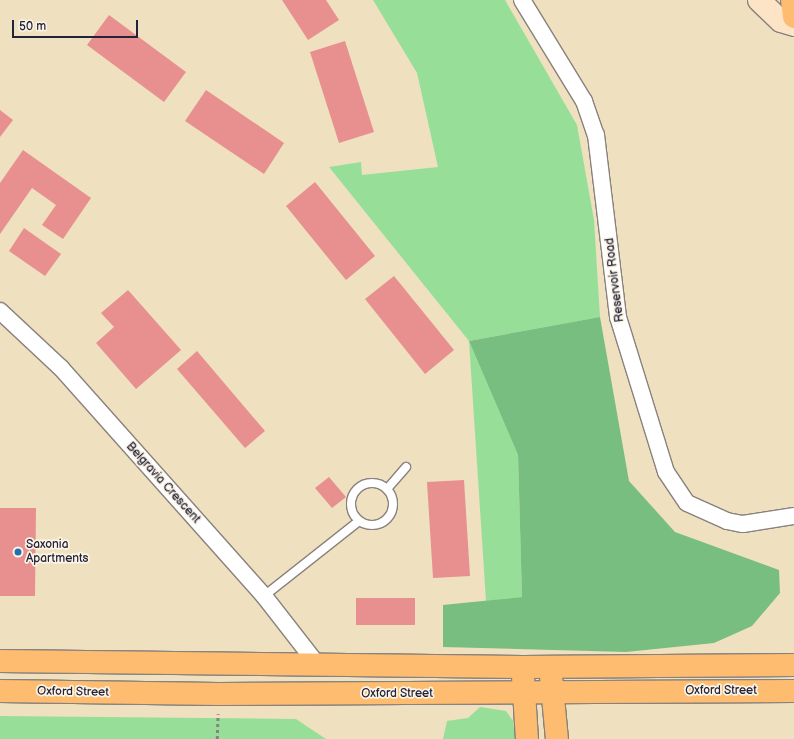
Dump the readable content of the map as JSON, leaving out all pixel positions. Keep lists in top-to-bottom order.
{
  "streets": {
    "main road": ["Oxford Street"],
    "street": ["Reservoir Road", "Belgravia Crescent"]
  },
  "places": ["Saxonia Apartments"],
  "scale_bar": "50 m"
}
